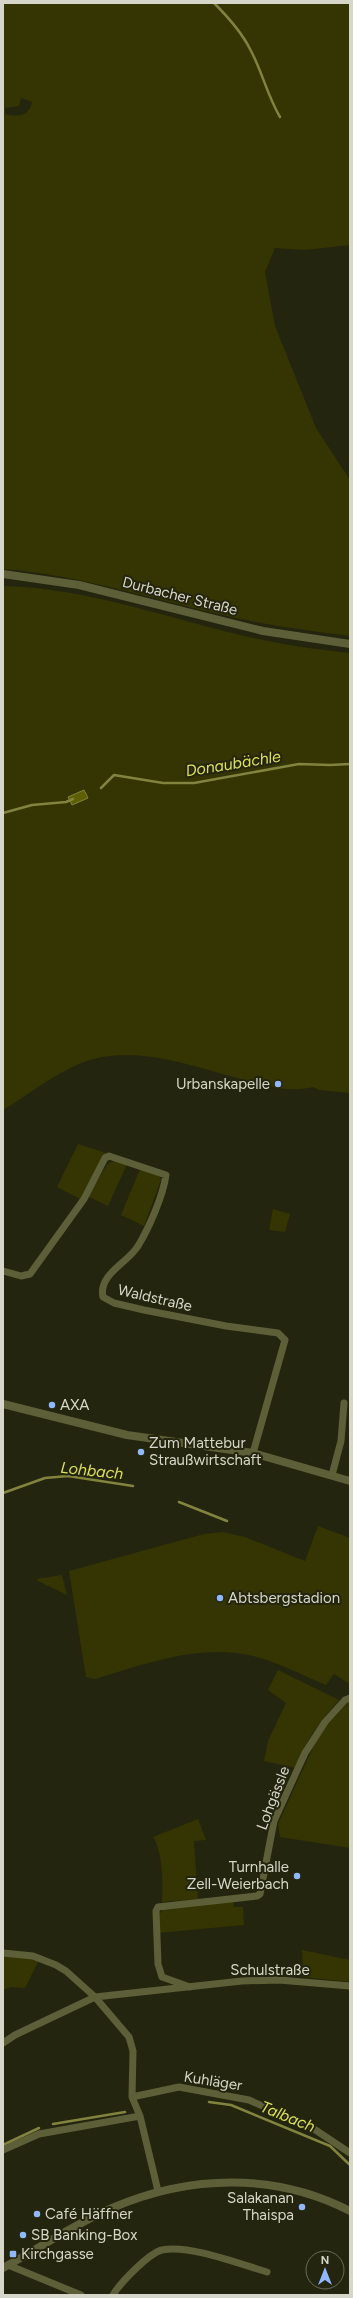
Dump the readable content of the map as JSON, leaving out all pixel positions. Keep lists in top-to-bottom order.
{
  "streets": {
    "street": [
      "Durbacher Straße",
      "Waldstraße",
      "Lohgässle",
      "Schulstraße",
      "Kuhläger"
    ]
  },
  "crossings": [
    ["Lohgässle", "Schulstraße"]
  ],
  "water": ["Donaubächle", "Lohbach", "Talbach"],
  "places": {
    "other": [
      "Urbanskapelle",
      "AXA",
      "Zum Mattebur Straußwirtschaft",
      "Abtsbergstadion",
      "Turnhalle Zell-Weierbach",
      "Salakanan Thaispa",
      "Café Häffner",
      "SB Banking-Box"
    ],
    "transit": ["Kirchgasse"]
  },
  "north": "top"
}
